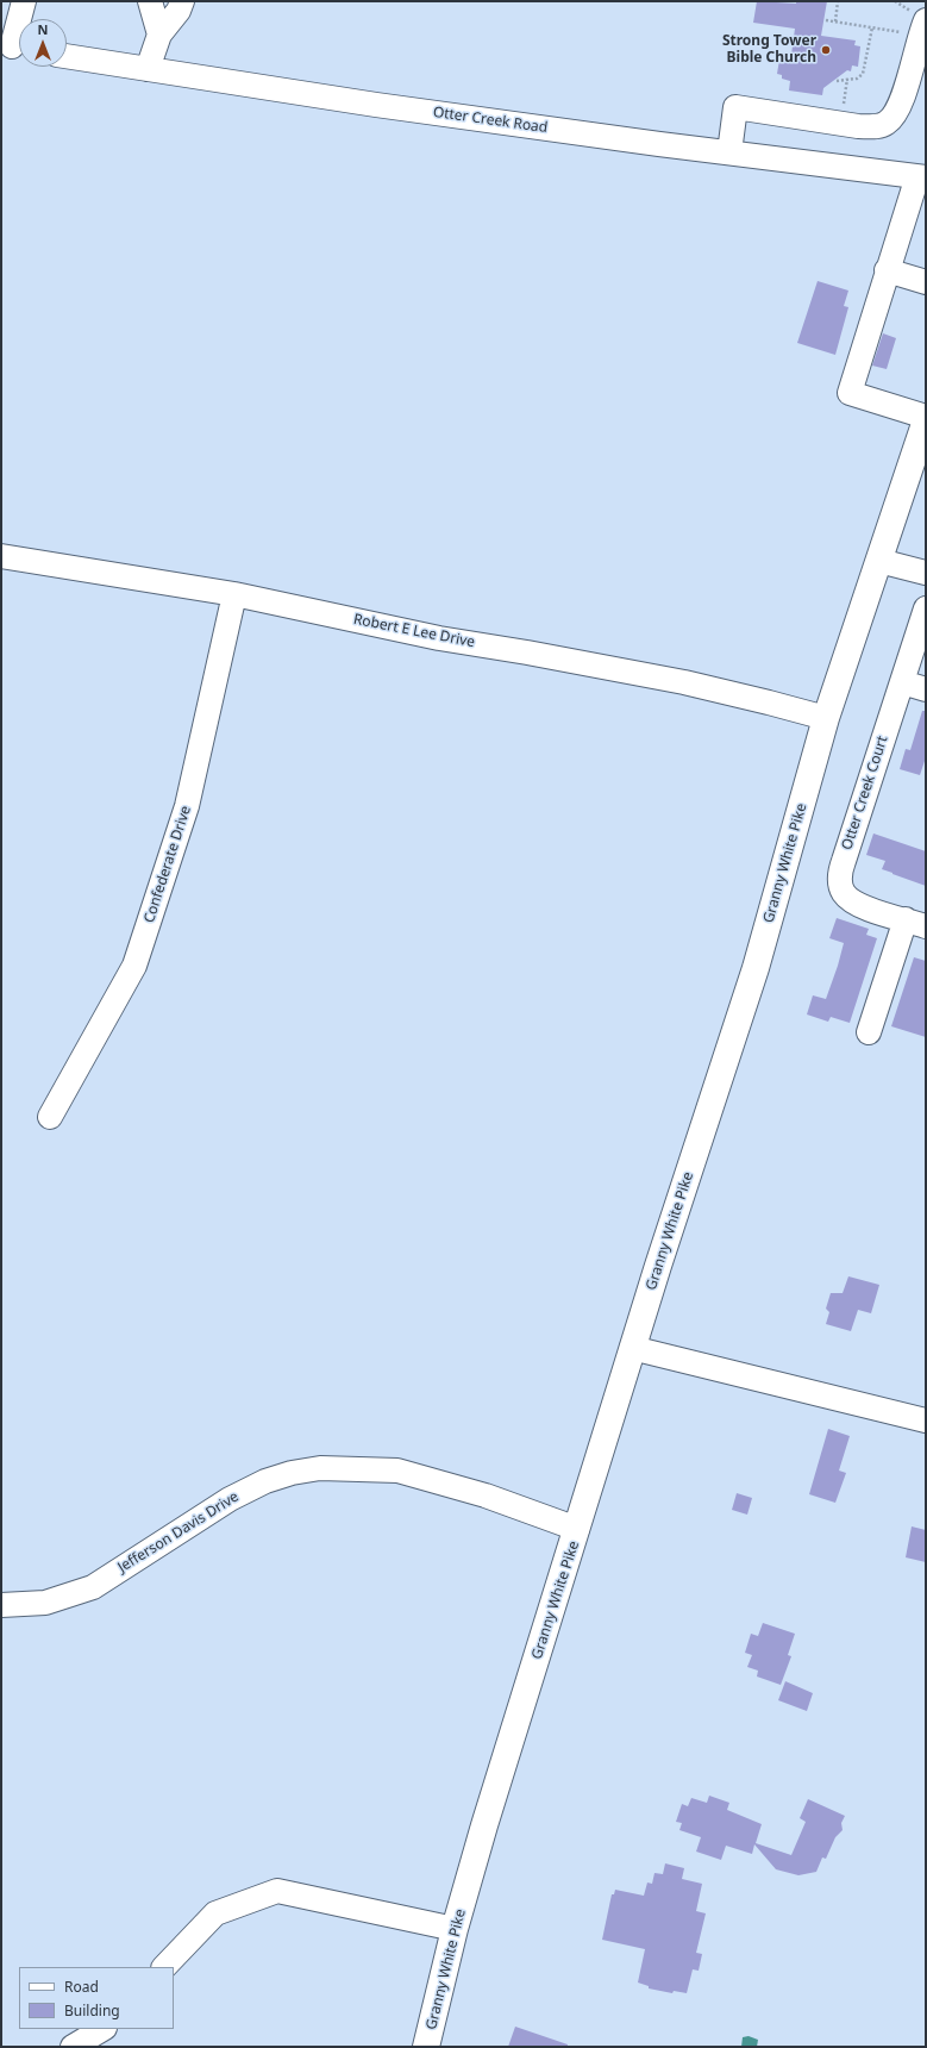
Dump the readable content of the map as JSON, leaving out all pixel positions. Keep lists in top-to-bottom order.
{
  "streets": {
    "main road": ["Granny White Pike"],
    "street": [
      "Otter Creek Road",
      "Robert E Lee Drive",
      "Otter Creek Court",
      "Confederate Drive",
      "Jefferson Davis Drive"
    ]
  },
  "crossings": [
    ["Robert E Lee Drive", "Granny White Pike"],
    ["Robert E Lee Drive", "Confederate Drive"],
    ["Granny White Pike", "Jefferson Davis Drive"]
  ],
  "places": ["Strong Tower Bible Church"],
  "legend": ["Road", "Building"],
  "north": "top"
}
